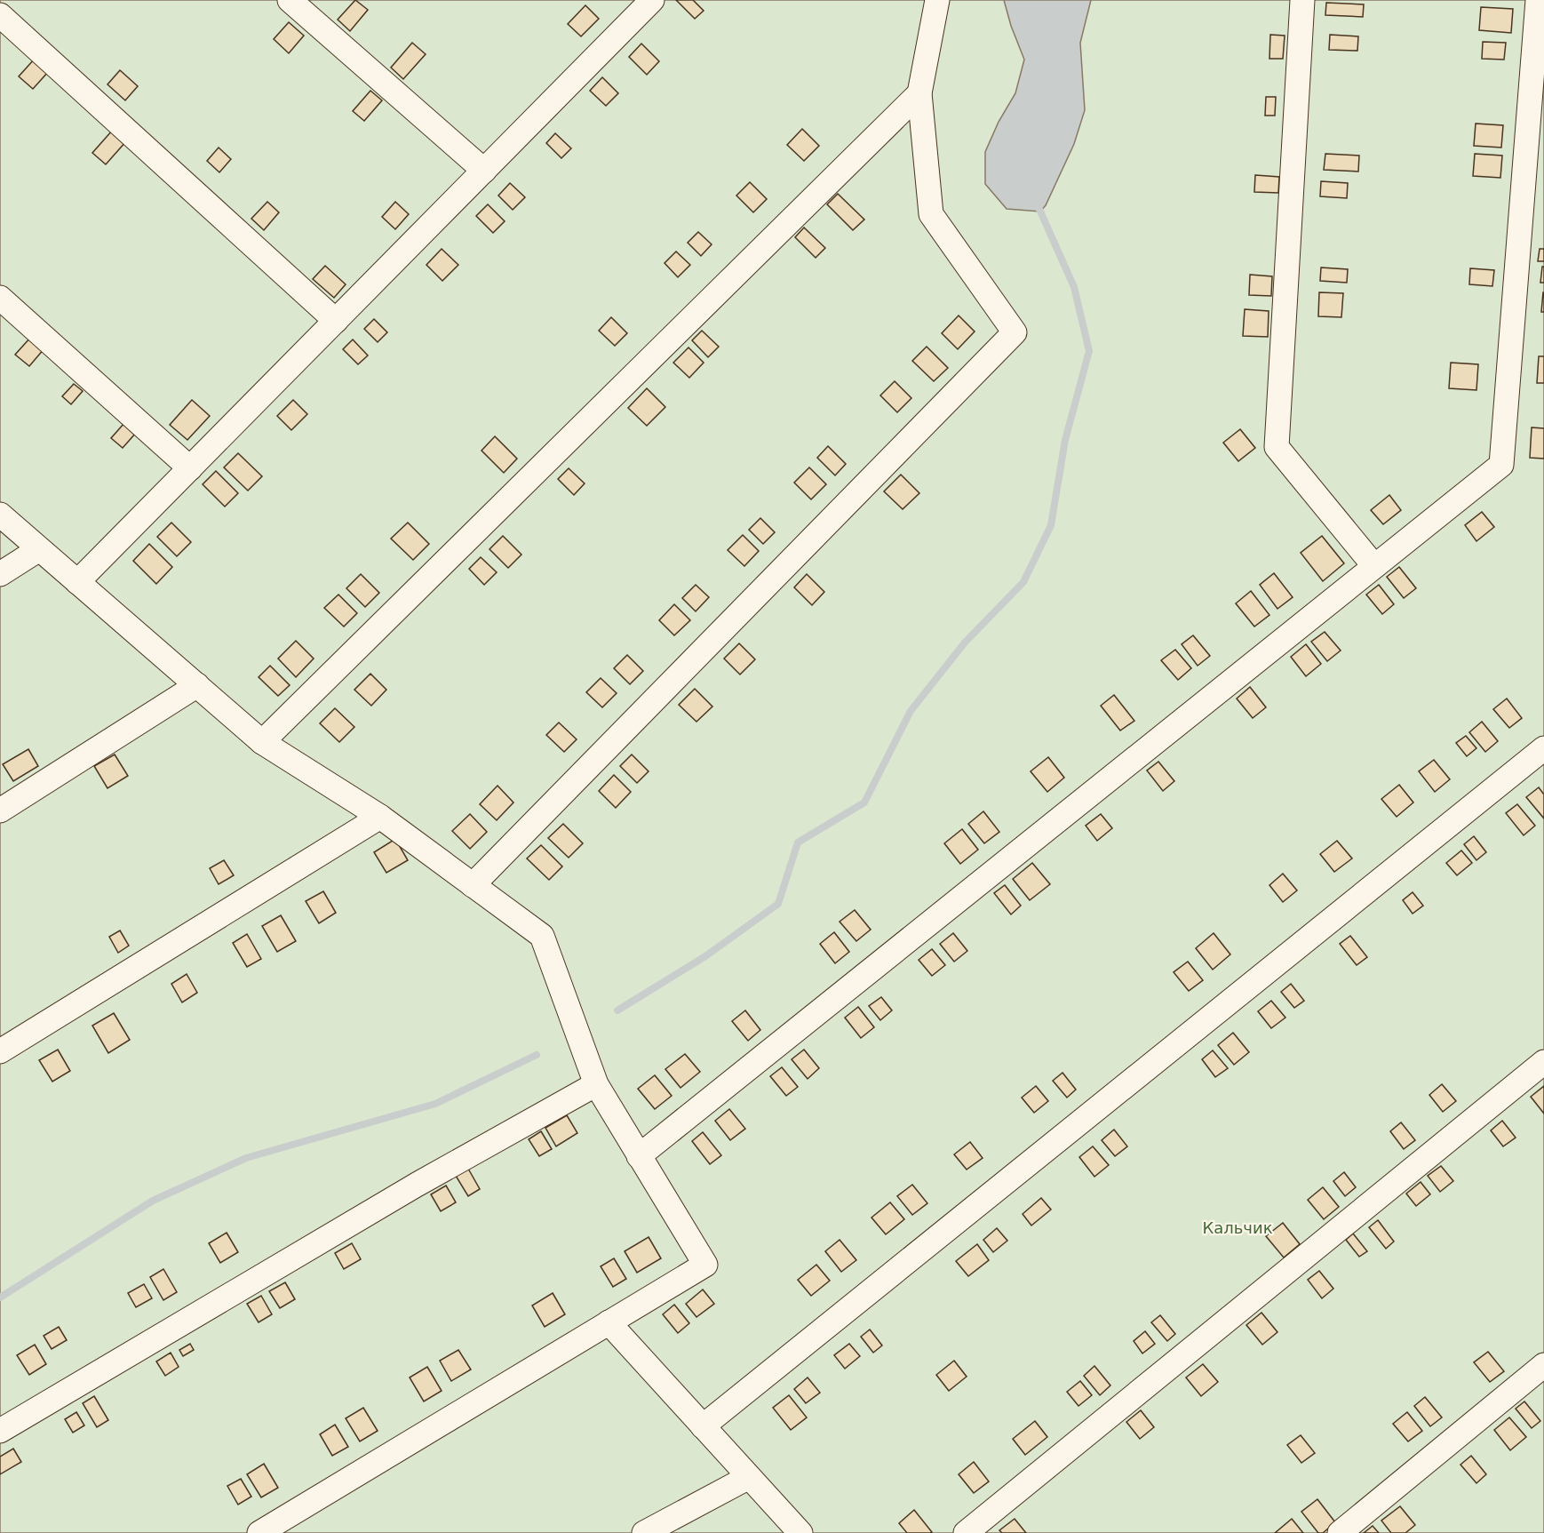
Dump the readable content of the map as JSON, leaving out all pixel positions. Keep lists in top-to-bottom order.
{
  "parks": ["Кальчик"]
}
